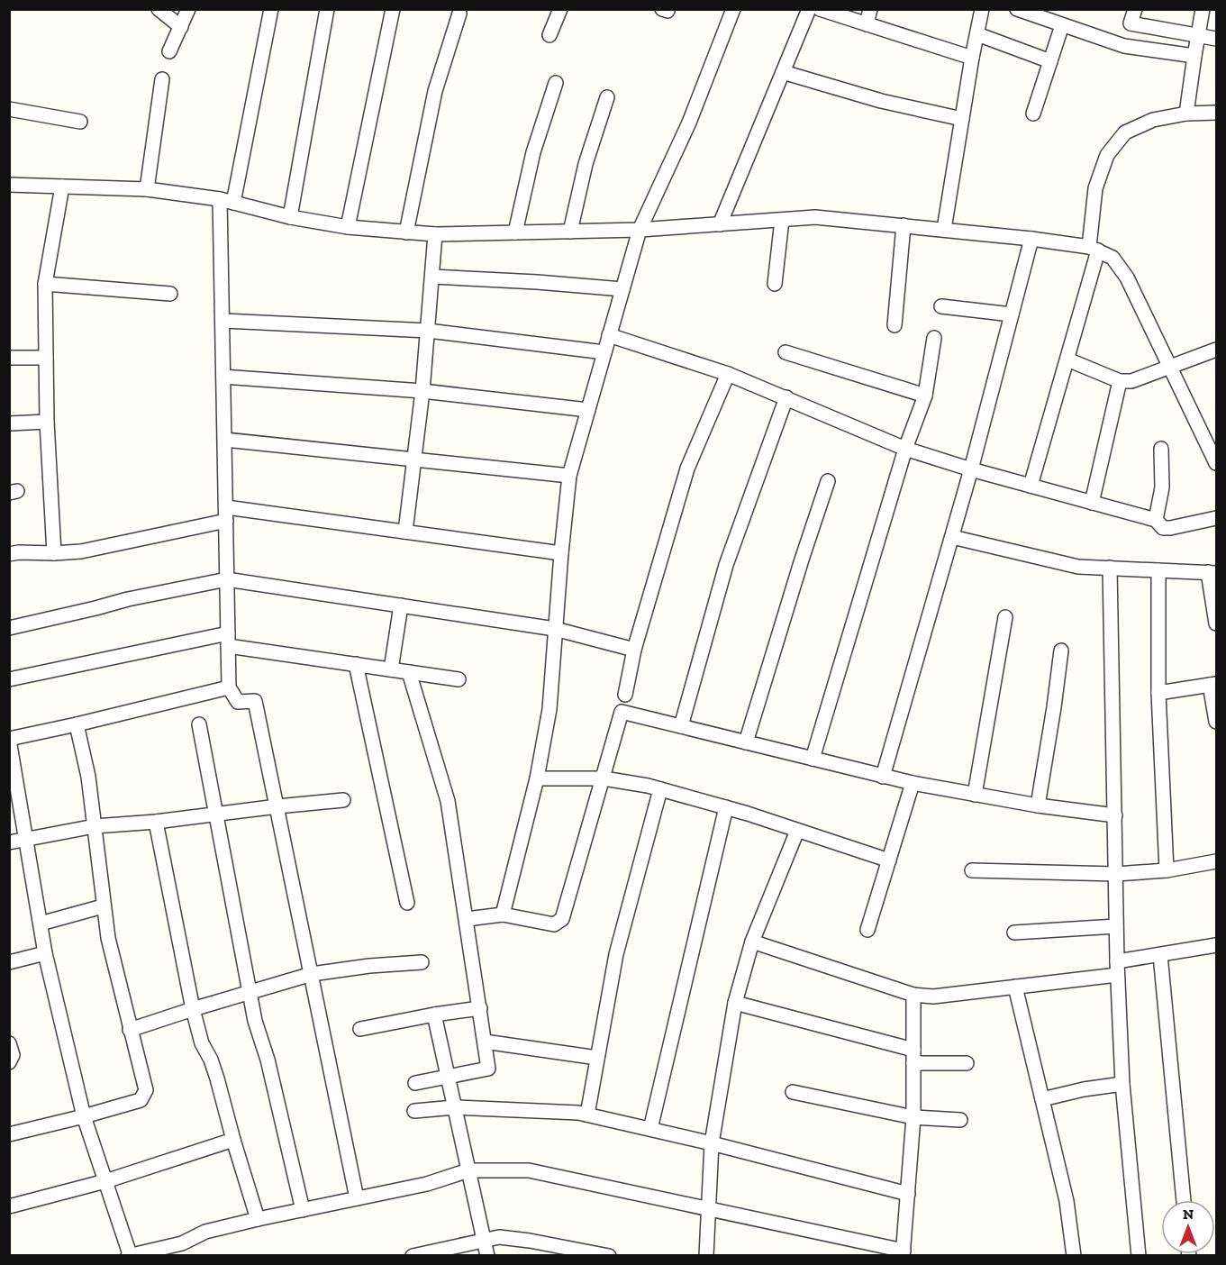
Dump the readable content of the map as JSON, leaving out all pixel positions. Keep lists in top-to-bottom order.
{
  "north": "top"
}
